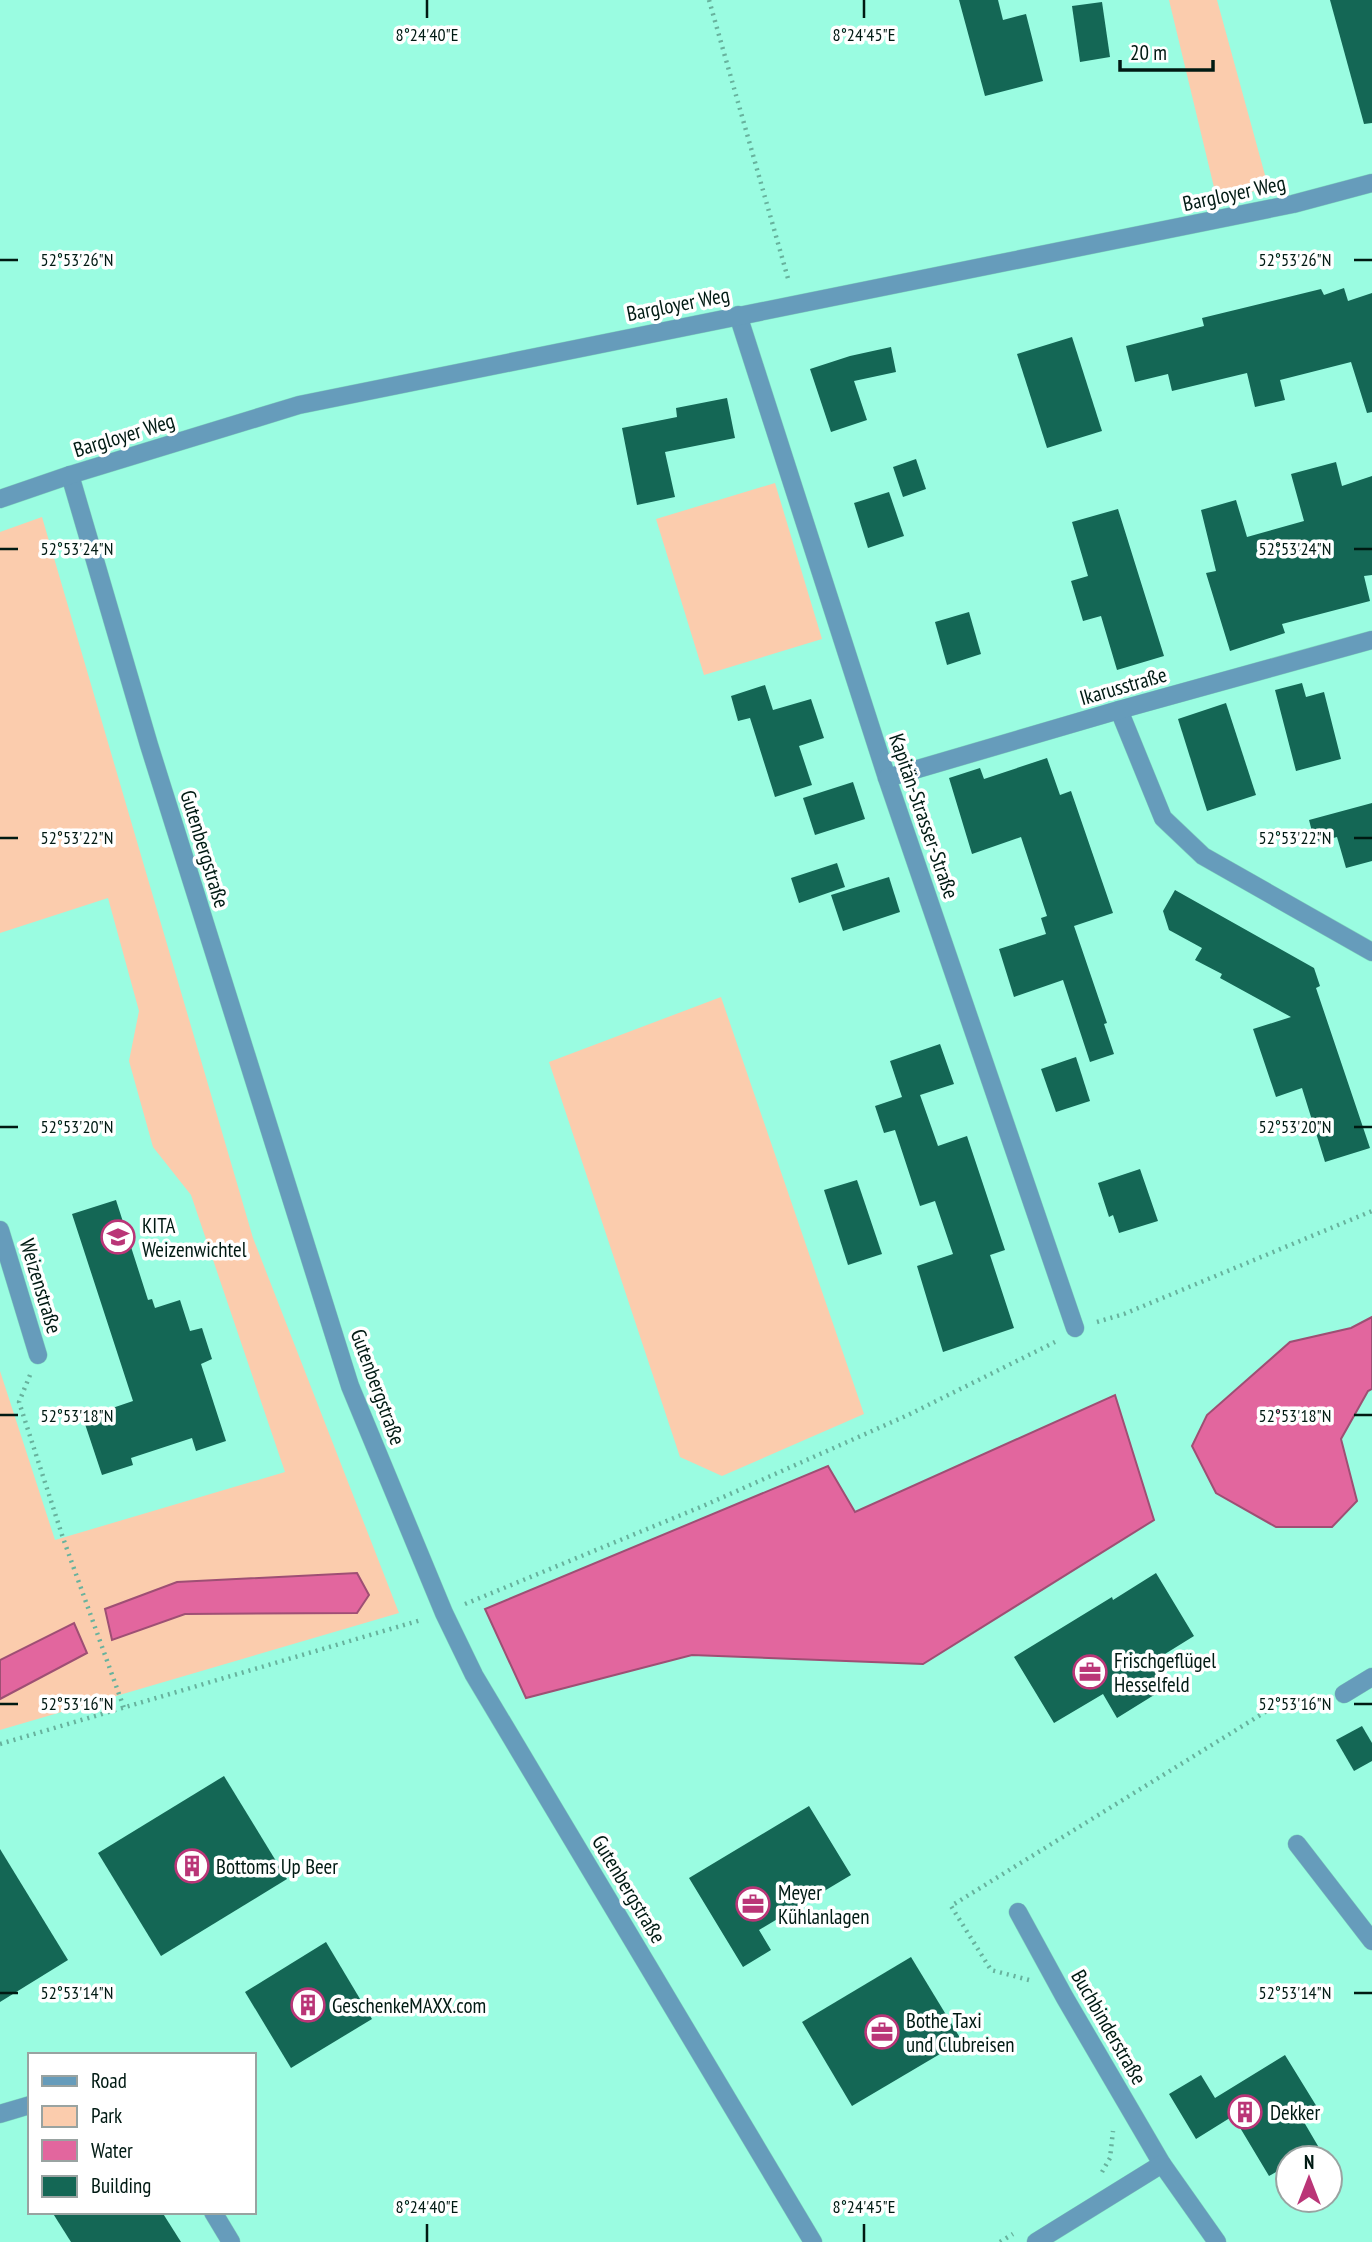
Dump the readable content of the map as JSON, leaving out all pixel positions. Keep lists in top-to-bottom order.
{
  "streets": {
    "street": [
      "Bargloyer Weg",
      "Ikarusstraße",
      "Kapitän-Strasser-Straße",
      "Gutenbergstraße",
      "Weizenstraße",
      "Buchbinderstraße"
    ]
  },
  "crossings": [
    ["Bargloyer Weg", "Kapitän-Strasser-Straße"],
    ["Bargloyer Weg", "Gutenbergstraße"],
    ["Ikarusstraße", "Kapitän-Strasser-Straße"]
  ],
  "places": {
    "school or university": ["KITA Weizenwichtel"],
    "office": ["Frischgeflügel Hesselfeld", "Meyer Kühlanlagen", "Bothe Taxi und Clubreisen"],
    "building": ["Bottoms Up Beer", "GeschenkeMAXX.com", "Dekker"]
  },
  "legend": [
    "Road",
    "Park",
    "Water",
    "Building"
  ],
  "scale_bar": "20 m",
  "north": "top",
  "coordinates": [
    "8°24'40\"E",
    "8°24'45\"E",
    "52°53'26\"N",
    "52°53'24\"N",
    "52°53'22\"N",
    "52°53'20\"N",
    "52°53'18\"N",
    "52°53'16\"N",
    "52°53'14\"N"
  ]
}
